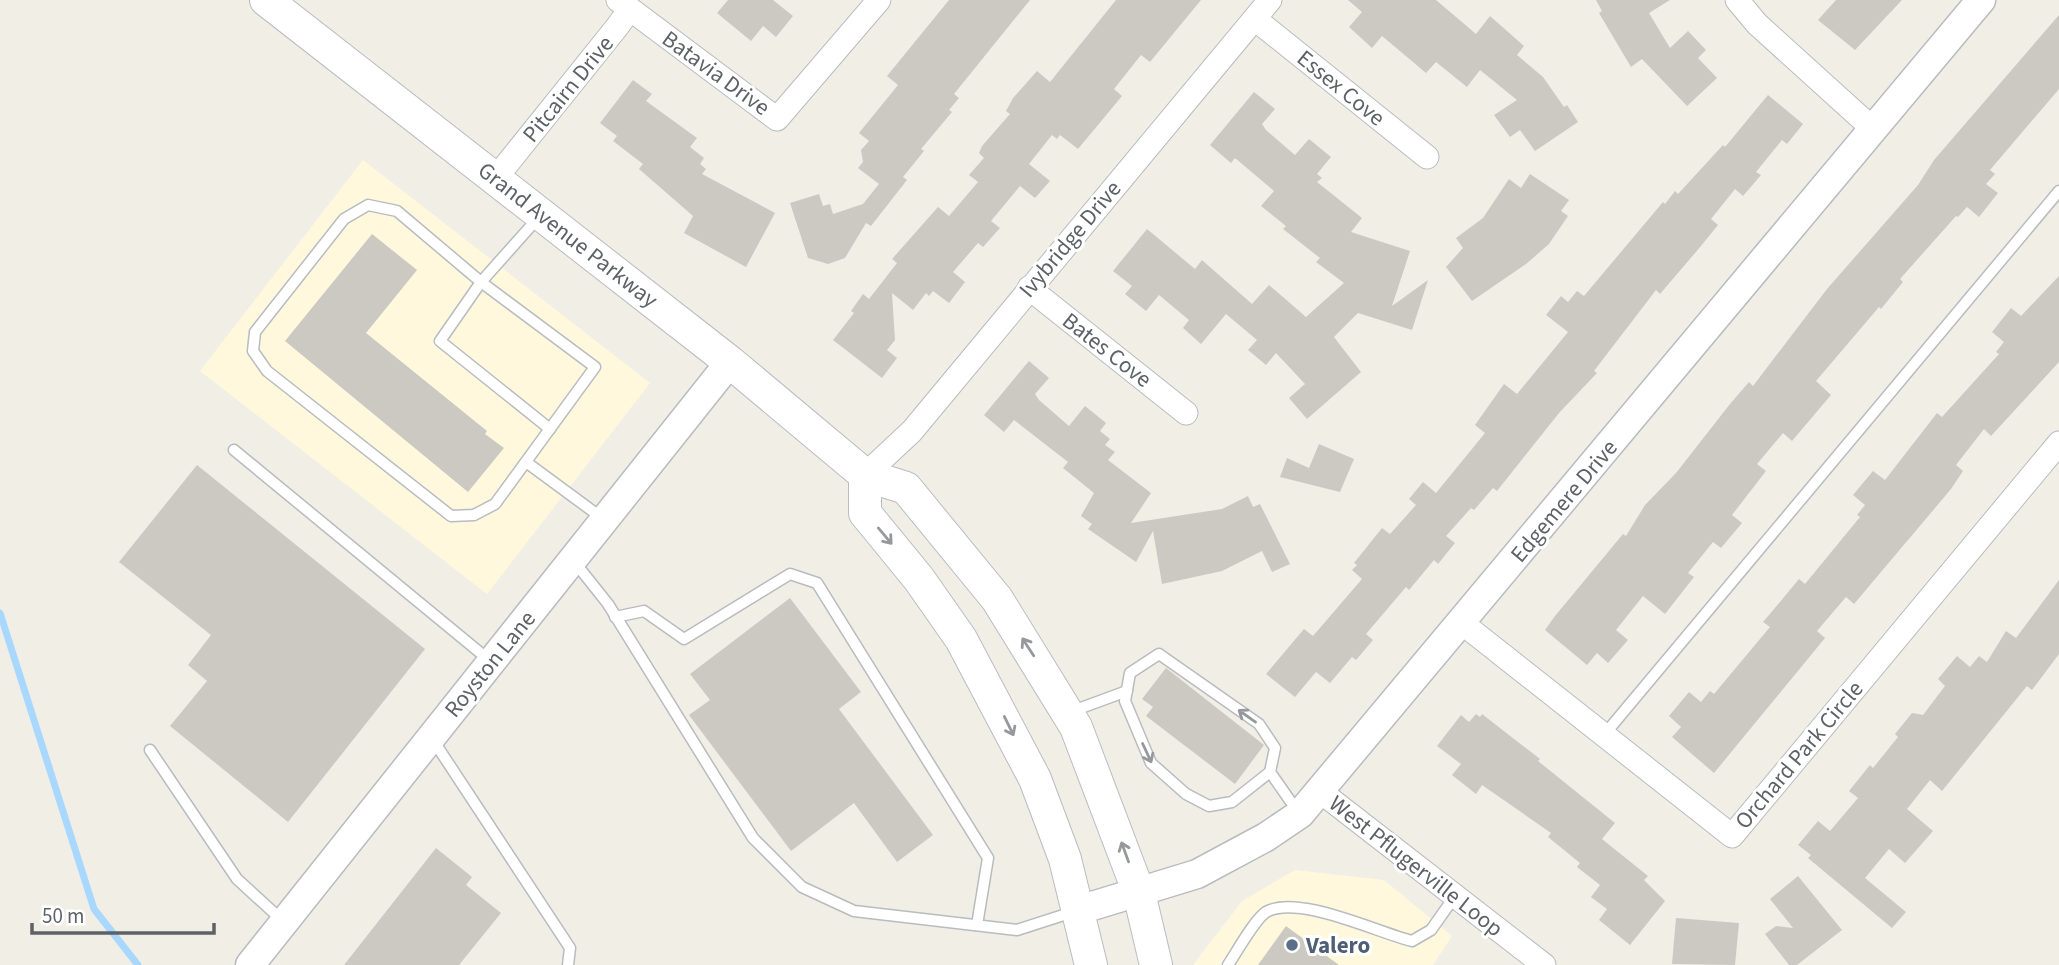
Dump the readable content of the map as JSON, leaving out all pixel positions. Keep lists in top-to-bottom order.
{
  "streets": {
    "main road": ["Grand Avenue Parkway"],
    "street": [
      "Batavia Drive",
      "Essex Cove",
      "Pitcairn Drive",
      "Ivybridge Drive",
      "Bates Cove",
      "Edgemere Drive",
      "Royston Lane",
      "Orchard Park Circle",
      "West Pflugerville Loop"
    ]
  },
  "crossings": [
    ["Batavia Drive", "Pitcairn Drive"],
    ["Essex Cove", "Ivybridge Drive"],
    ["Pitcairn Drive", "Grand Avenue Parkway"],
    ["Grand Avenue Parkway", "Ivybridge Drive"],
    ["Grand Avenue Parkway", "Edgemere Drive"],
    ["Grand Avenue Parkway", "Royston Lane"],
    ["Ivybridge Drive", "Bates Cove"],
    ["Edgemere Drive", "Orchard Park Circle"],
    ["Edgemere Drive", "West Pflugerville Loop"]
  ],
  "places": ["Valero"],
  "scale_bar": "50 m"
}
